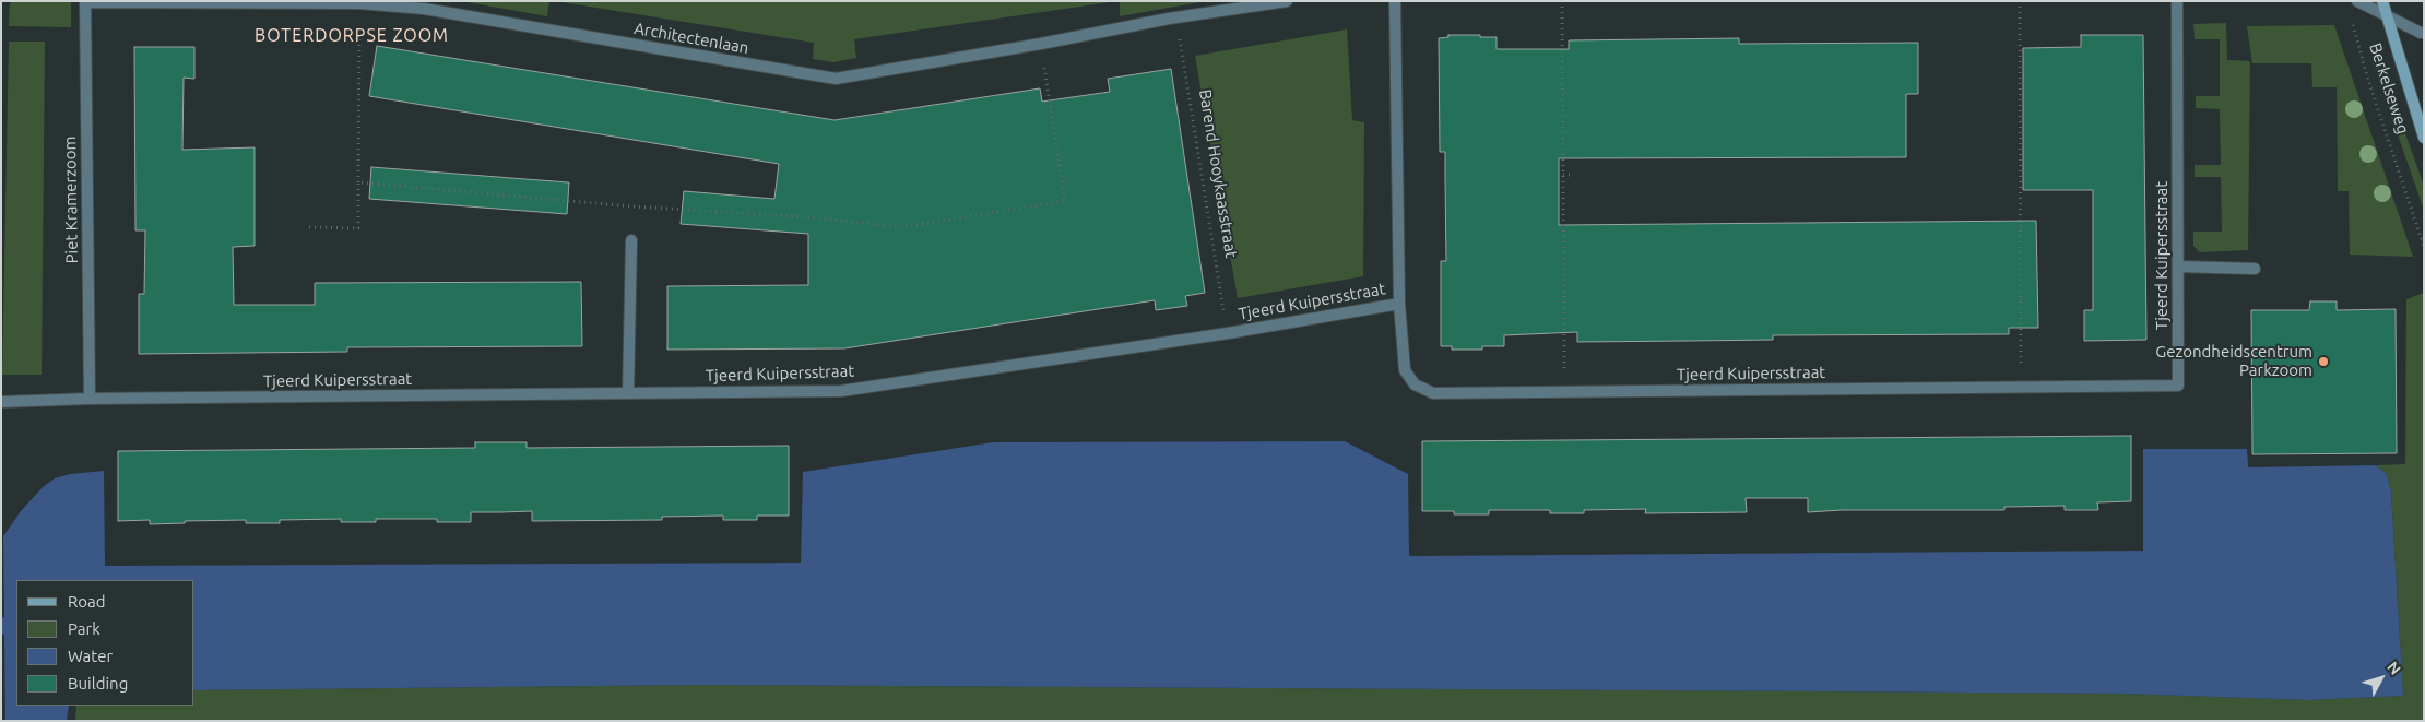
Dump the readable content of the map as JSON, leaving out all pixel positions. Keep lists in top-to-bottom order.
{
  "streets": {
    "street": [
      "Architectenlaan",
      "Berkelseweg",
      "Piet Kramerzoom",
      "Tjeerd Kuipersstraat"
    ],
    "path": ["Barend Hooykaasstraat"]
  },
  "crossings": [
    ["Architectenlaan", "Barend Hooykaasstraat"],
    ["Architectenlaan", "Piet Kramerzoom"],
    ["Barend Hooykaasstraat", "Tjeerd Kuipersstraat"],
    ["Piet Kramerzoom", "Tjeerd Kuipersstraat"]
  ],
  "districts": ["BOTERDORPSE ZOOM"],
  "places": ["Gezondheidscentrum Parkzoom"],
  "legend": [
    "Road",
    "Park",
    "Water",
    "Building"
  ],
  "north": "top right"
}
